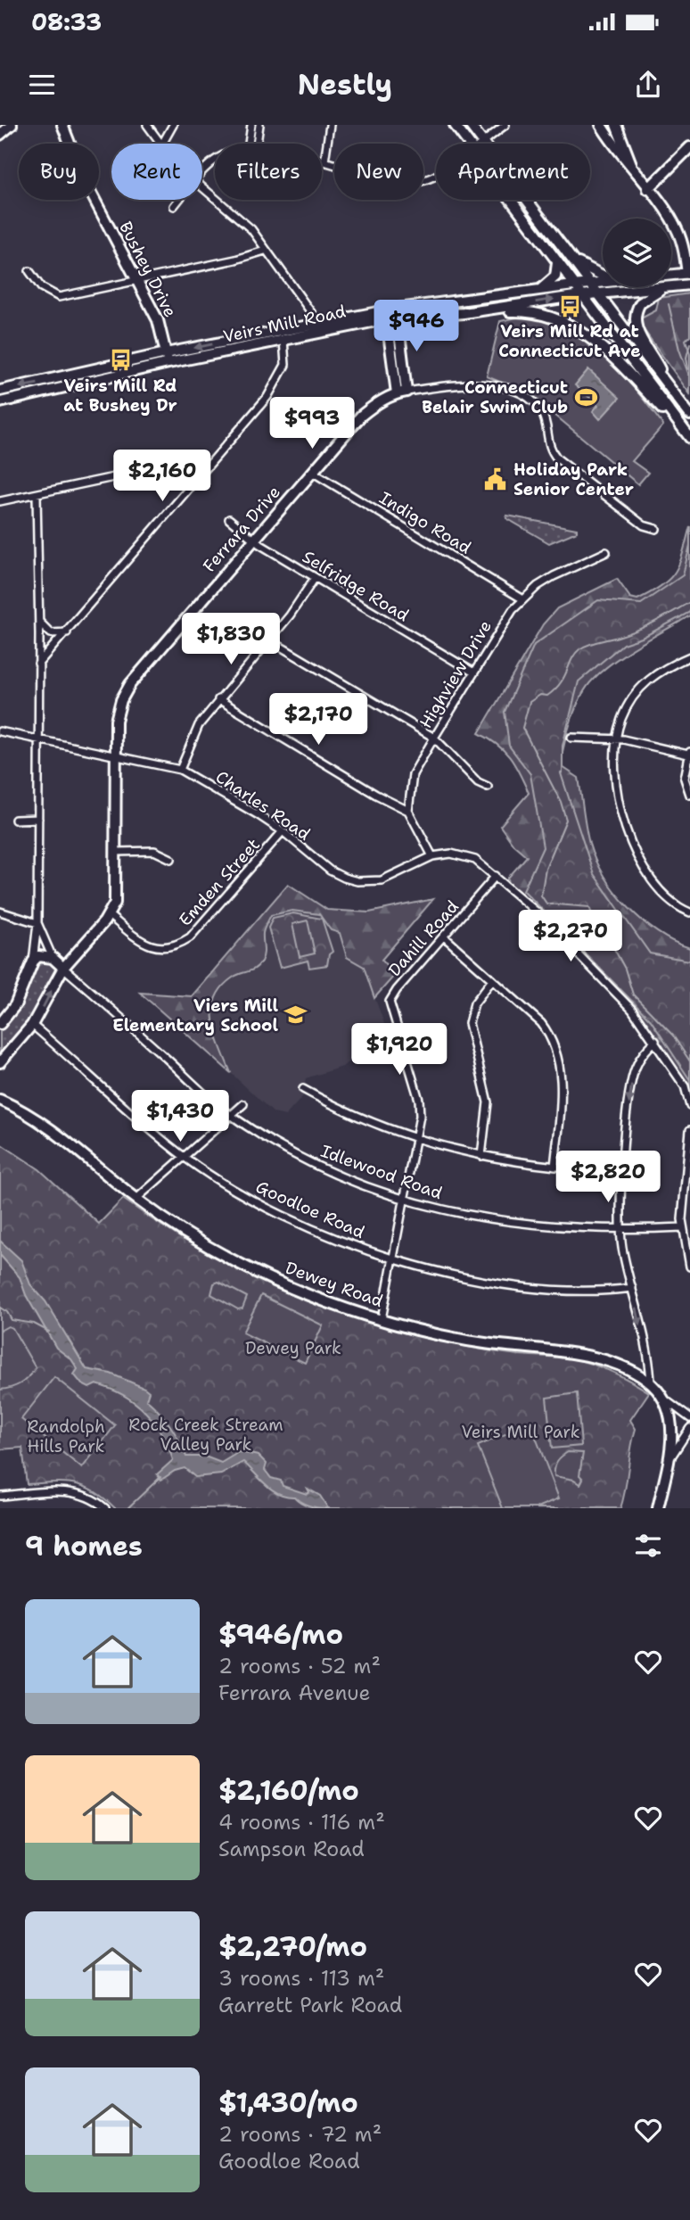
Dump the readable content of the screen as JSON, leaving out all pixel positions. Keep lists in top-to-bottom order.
{
  "streets": {
    "main road": [
      "Bushey Drive",
      "Veirs Mill Road",
      "Ferrara Drive",
      "Dewey Road"
    ],
    "street": [
      "Indigo Road",
      "Selfridge Road",
      "Highview Drive",
      "Charles Road",
      "Emden Street",
      "Dahill Road",
      "Idlewood Road",
      "Goodloe Road"
    ]
  },
  "crossings": [
    ["Bushey Drive", "Veirs Mill Road"],
    ["Indigo Road", "Ferrara Drive"],
    ["Indigo Road", "Highview Drive"],
    ["Ferrara Drive", "Selfridge Road"],
    ["Ferrara Drive", "Charles Road"],
    ["Ferrara Drive", "Emden Street"],
    ["Ferrara Drive", "Idlewood Road"],
    ["Ferrara Drive", "Goodloe Road"],
    ["Selfridge Road", "Highview Drive"],
    ["Charles Road", "Emden Street"],
    ["Charles Road", "Dahill Road"]
  ],
  "parks": [
    "Dewey Park",
    "Rock Creek Stream Valley Park",
    "Randolph Hills Park",
    "Veirs Mill Park"
  ],
  "places": {
    "bus stop": ["Veirs Mill Rd at Connecticut Ave", "Veirs Mill Rd at Bushey Dr"],
    "sports": ["Connecticut Belair Swim Club"],
    "public building": ["Holiday Park Senior Center"],
    "school or university": ["Viers Mill Elementary School"]
  },
  "page": {
    "status": "08:33",
    "header": "Nestly",
    "chip": [
      "Buy",
      "Rent",
      "Filters",
      "New",
      "Apartment"
    ],
    "price": [
      "$946",
      "$993",
      "$2,160",
      "$1,830",
      "$2,170",
      "$2,270",
      "$1,920",
      "$1,430",
      "$2,820"
    ],
    "heading": "9 homes",
    "list": [
      {
        "name": "$946/mo",
        "note": "2 rooms · 52 m² · Ferrara Avenue"
      },
      {
        "name": "$2,160/mo",
        "note": "4 rooms · 116 m² · Sampson Road"
      },
      {
        "name": "$2,270/mo",
        "note": "3 rooms · 113 m² · Garrett Park Road"
      },
      {
        "name": "$1,430/mo",
        "note": "2 rooms · 72 m² · Goodloe Road"
      }
    ]
  }
}
